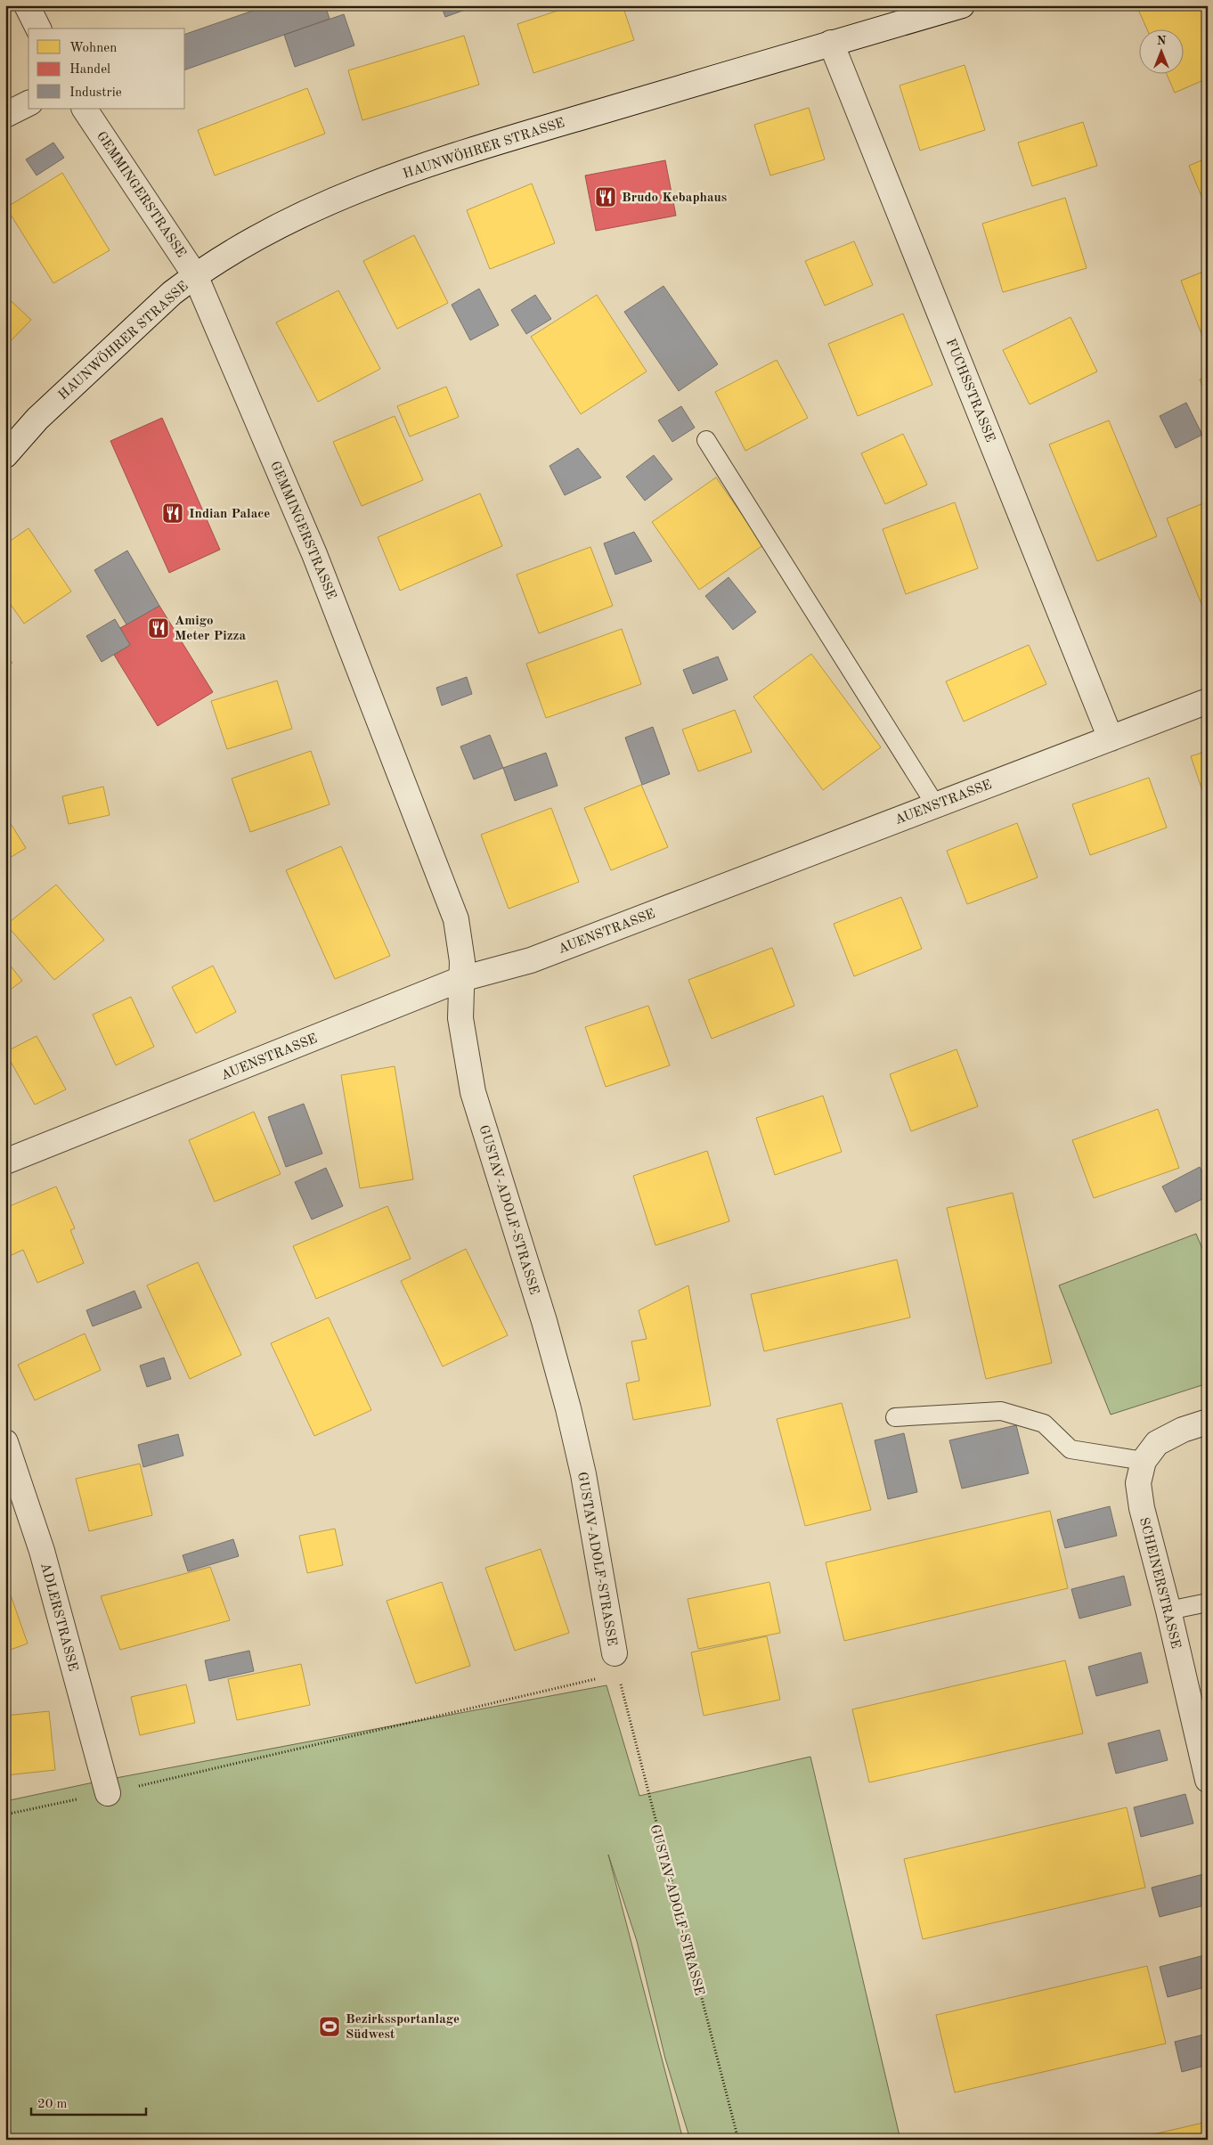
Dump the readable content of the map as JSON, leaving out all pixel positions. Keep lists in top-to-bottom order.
{
  "streets": {
    "street": [
      "HAUNWÖHRER STRASSE",
      "GEMMINGERSTRASSE",
      "FUCHSSTRASSE",
      "AUENSTRASSE",
      "GUSTAV-ADOLF-STRASSE",
      "SCHEINERSTRASSE",
      "ADLERSTRASSE"
    ]
  },
  "crossings": [
    ["HAUNWÖHRER STRASSE", "GEMMINGERSTRASSE"],
    ["HAUNWÖHRER STRASSE", "FUCHSSTRASSE"],
    ["GEMMINGERSTRASSE", "AUENSTRASSE"],
    ["GEMMINGERSTRASSE", "GUSTAV-ADOLF-STRASSE"],
    ["FUCHSSTRASSE", "AUENSTRASSE"],
    ["AUENSTRASSE", "GUSTAV-ADOLF-STRASSE"]
  ],
  "places": {
    "restaurant": ["Brudo Kebaphaus", "Indian Palace", "Amigo Meter Pizza"],
    "sports": ["Bezirkssportanlage Südwest"]
  },
  "legend": ["Wohnen", "Handel", "Industrie"],
  "scale_bar": "20 m",
  "north": "top"
}
